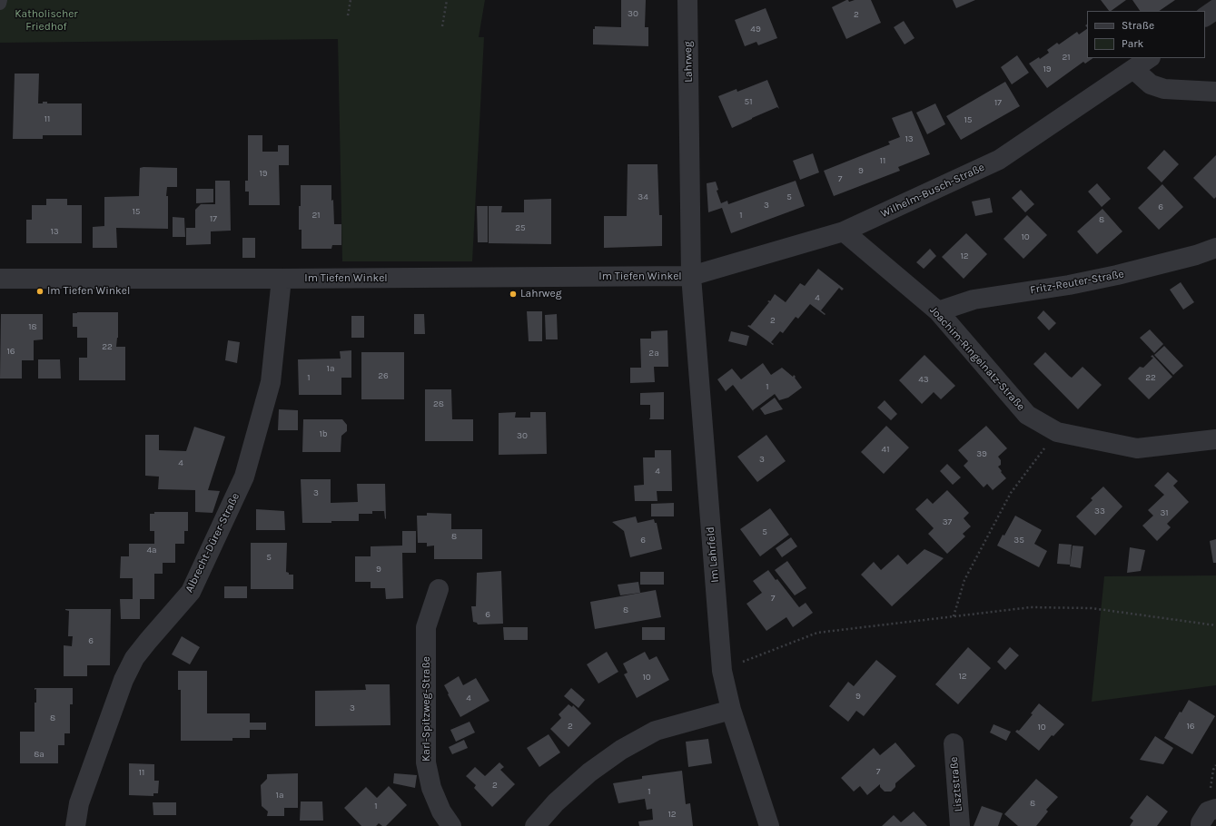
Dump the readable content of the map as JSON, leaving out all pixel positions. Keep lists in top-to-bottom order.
{
  "streets": {
    "street": [
      "Lahrweg",
      "Wilhelm-Busch-Straße",
      "Im Tiefen Winkel",
      "Fritz-Reuter-Straße",
      "Joachim-Ringelnatz-Straße",
      "Albrecht-Dürer-Straße",
      "Im Lahrfeld",
      "Karl-Spitzweg-Straße",
      "Lisztstraße"
    ]
  },
  "crossings": [
    ["Lahrweg", "Wilhelm-Busch-Straße"],
    ["Lahrweg", "Im Tiefen Winkel"],
    ["Lahrweg", "Im Lahrfeld"],
    ["Wilhelm-Busch-Straße", "Im Tiefen Winkel"],
    ["Wilhelm-Busch-Straße", "Joachim-Ringelnatz-Straße"],
    ["Wilhelm-Busch-Straße", "Im Lahrfeld"],
    ["Im Tiefen Winkel", "Albrecht-Dürer-Straße"],
    ["Im Tiefen Winkel", "Im Lahrfeld"],
    ["Fritz-Reuter-Straße", "Joachim-Ringelnatz-Straße"]
  ],
  "parks": ["Katholischer Friedhof"],
  "places": ["Im Tiefen Winkel", "Lahrweg"],
  "house_numbers": [
    "30",
    "2",
    "49",
    "21",
    "19",
    "51",
    "17",
    "11",
    "15",
    "13",
    "11",
    "9",
    "19",
    "7",
    "34",
    "5",
    "3",
    "6",
    "15",
    "21",
    "1",
    "17",
    "8",
    "25",
    "13",
    "10",
    "12",
    "4",
    "2",
    "18",
    "22",
    "16",
    "2a",
    "1a",
    "26",
    "1",
    "22",
    "43",
    "1",
    "28",
    "1b",
    "30",
    "41",
    "39",
    "3",
    "4",
    "4",
    "3",
    "33",
    "31",
    "37",
    "5",
    "8",
    "6",
    "35",
    "4a",
    "5",
    "9",
    "7",
    "8",
    "6",
    "6",
    "12",
    "10",
    "9",
    "4",
    "3",
    "8",
    "2",
    "16",
    "10",
    "8a",
    "7",
    "11",
    "2",
    "1",
    "1a",
    "8",
    "1",
    "12"
  ],
  "legend": ["Straße", "Park"]
}
